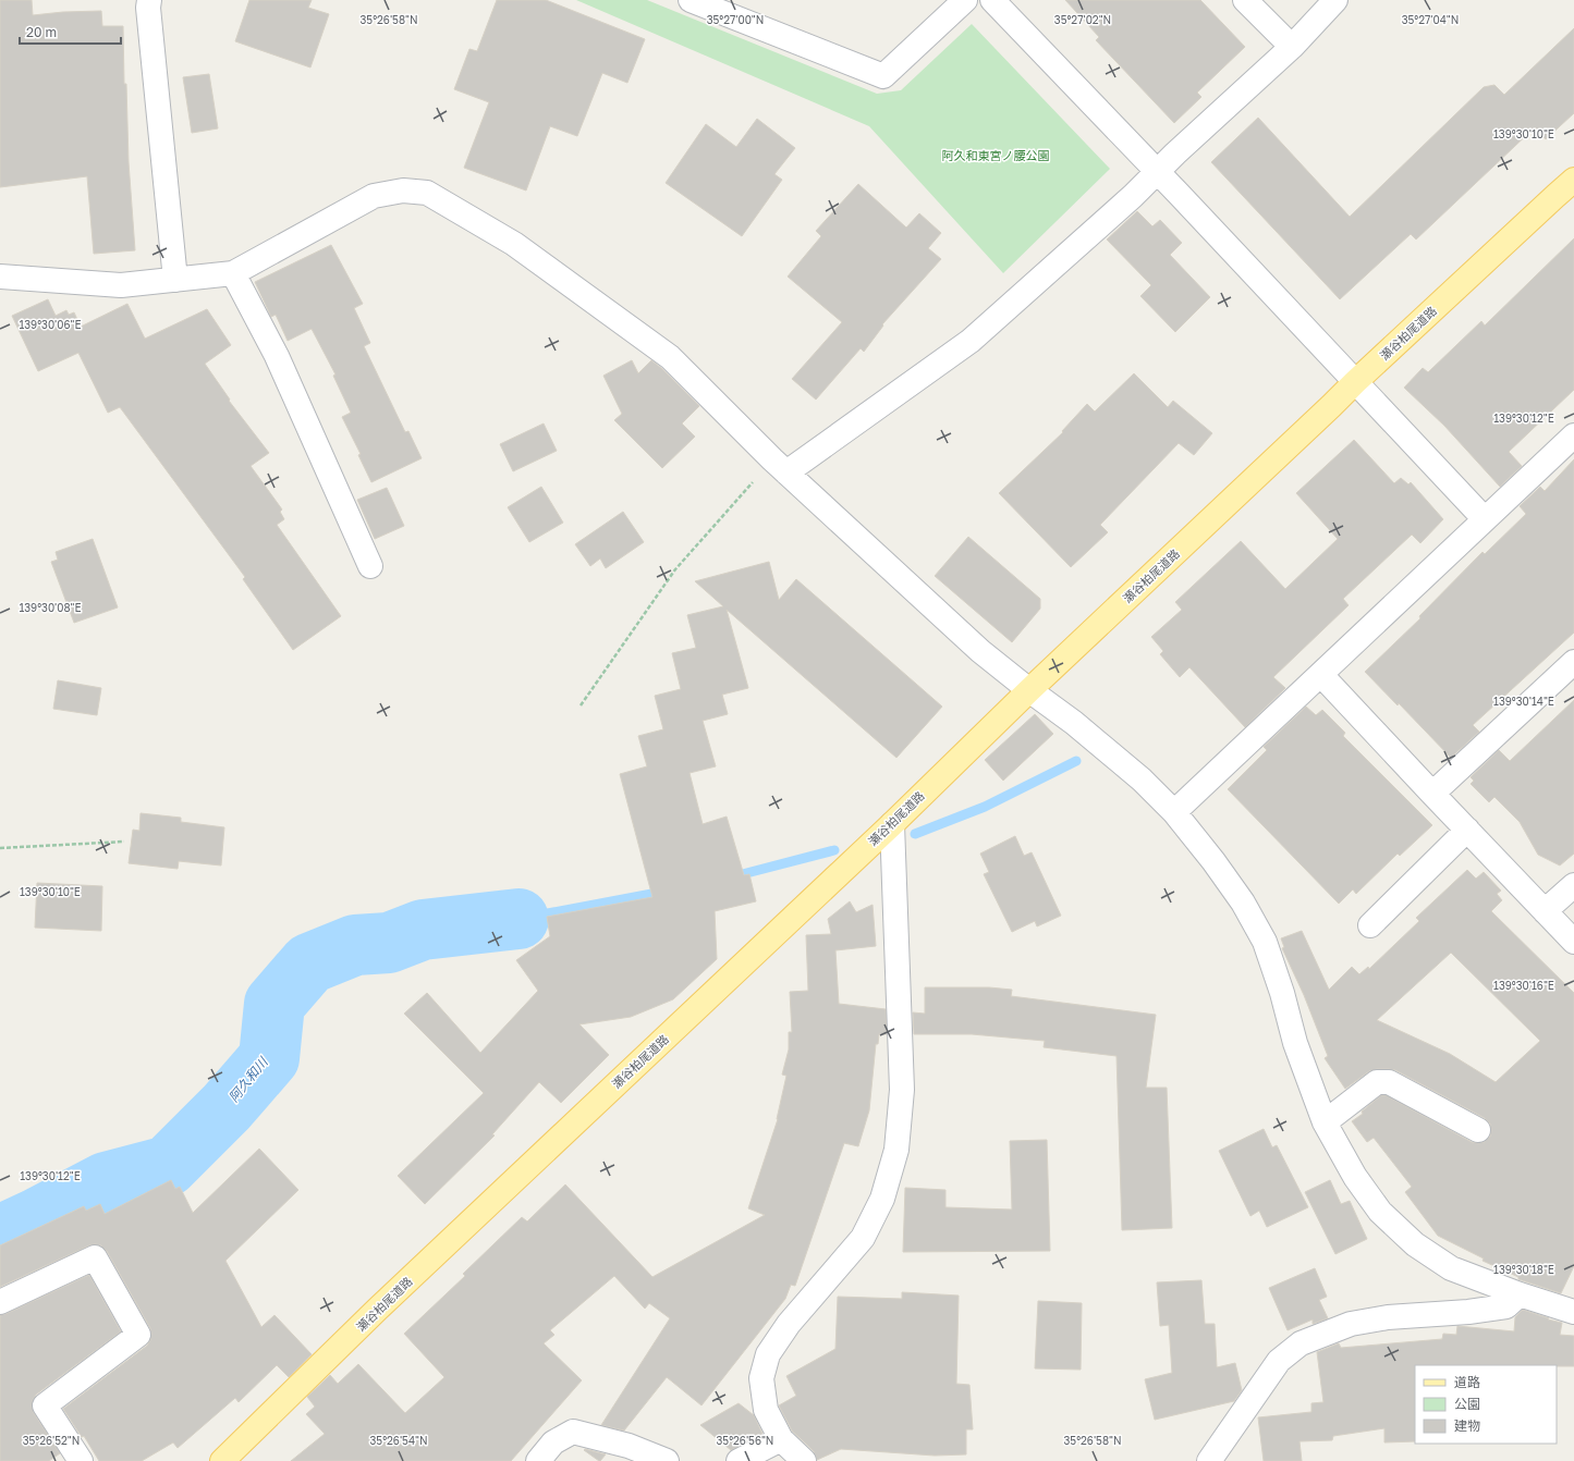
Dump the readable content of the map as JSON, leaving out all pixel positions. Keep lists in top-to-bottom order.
{
  "streets": {
    "main road": ["瀬谷柏尾道路"]
  },
  "water": ["阿久和川"],
  "parks": ["阿久和東宮ノ腰公園"],
  "legend": ["道路", "公園", "建物"],
  "scale_bar": "20 m",
  "coordinates": [
    "35°27'04\"N",
    "35°26'58\"N",
    "35°27'00\"N",
    "35°27'02\"N",
    "139°30'10\"E",
    "139°30'06\"E",
    "139°30'12\"E",
    "139°30'08\"E",
    "139°30'14\"E",
    "139°30'16\"E",
    "139°30'18\"E",
    "35°26'52\"N",
    "35°26'54\"N",
    "35°26'56\"N"
  ]
}
